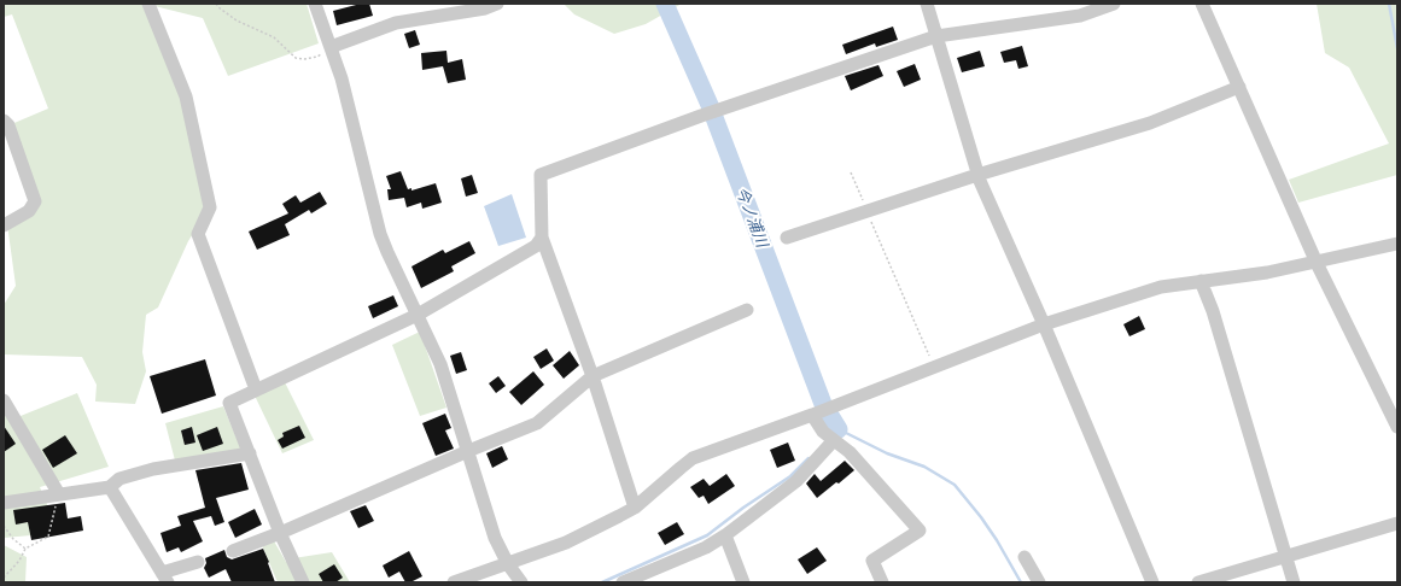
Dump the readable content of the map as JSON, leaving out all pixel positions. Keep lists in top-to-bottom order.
{
  "water": ["今ノ浦川"]
}
